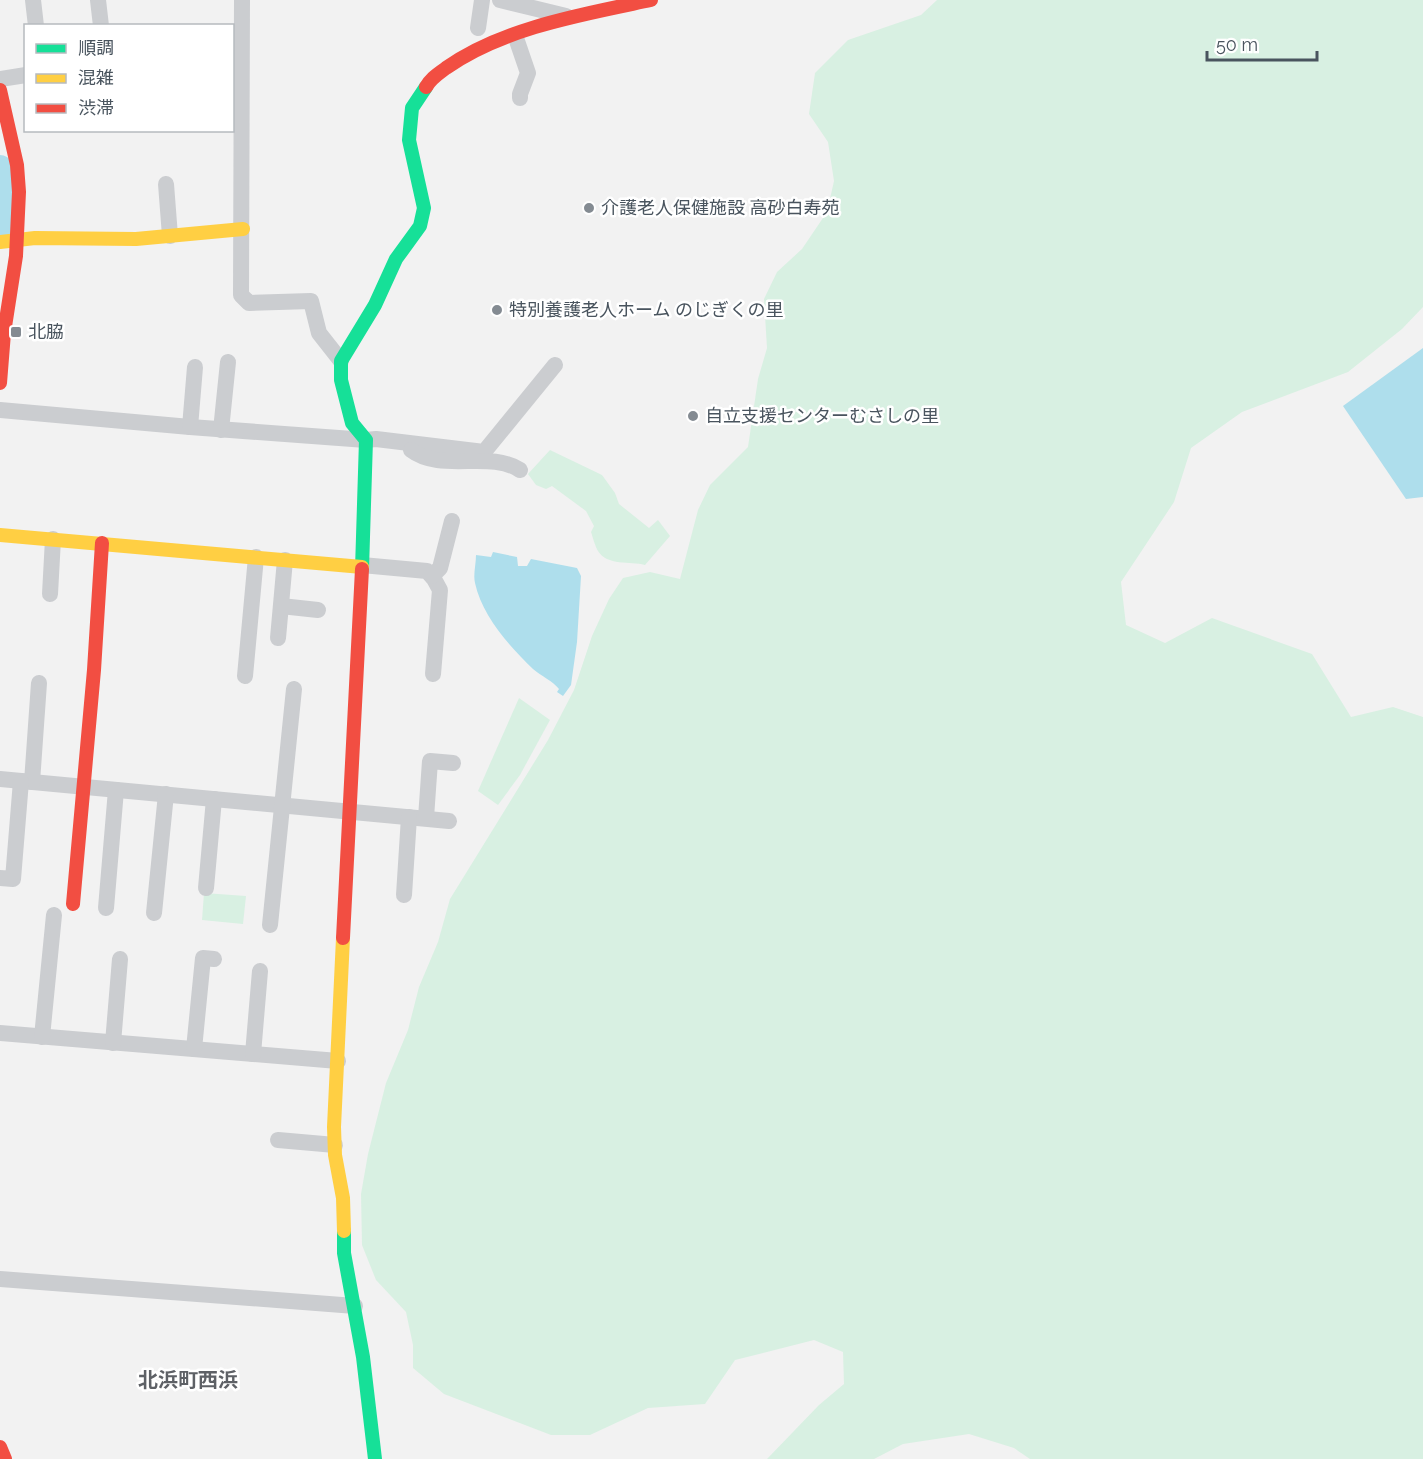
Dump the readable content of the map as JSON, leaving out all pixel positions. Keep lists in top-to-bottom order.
{
  "districts": ["北浜町西浜"],
  "places": {
    "other": ["介護老人保健施設 高砂白寿苑", "特別養護老人ホーム のじぎくの里", "自立支援センターむさしの里"],
    "transit": ["北脇"]
  },
  "legend": ["順調", "混雑", "渋滞"],
  "scale_bar": "50 m"
}
